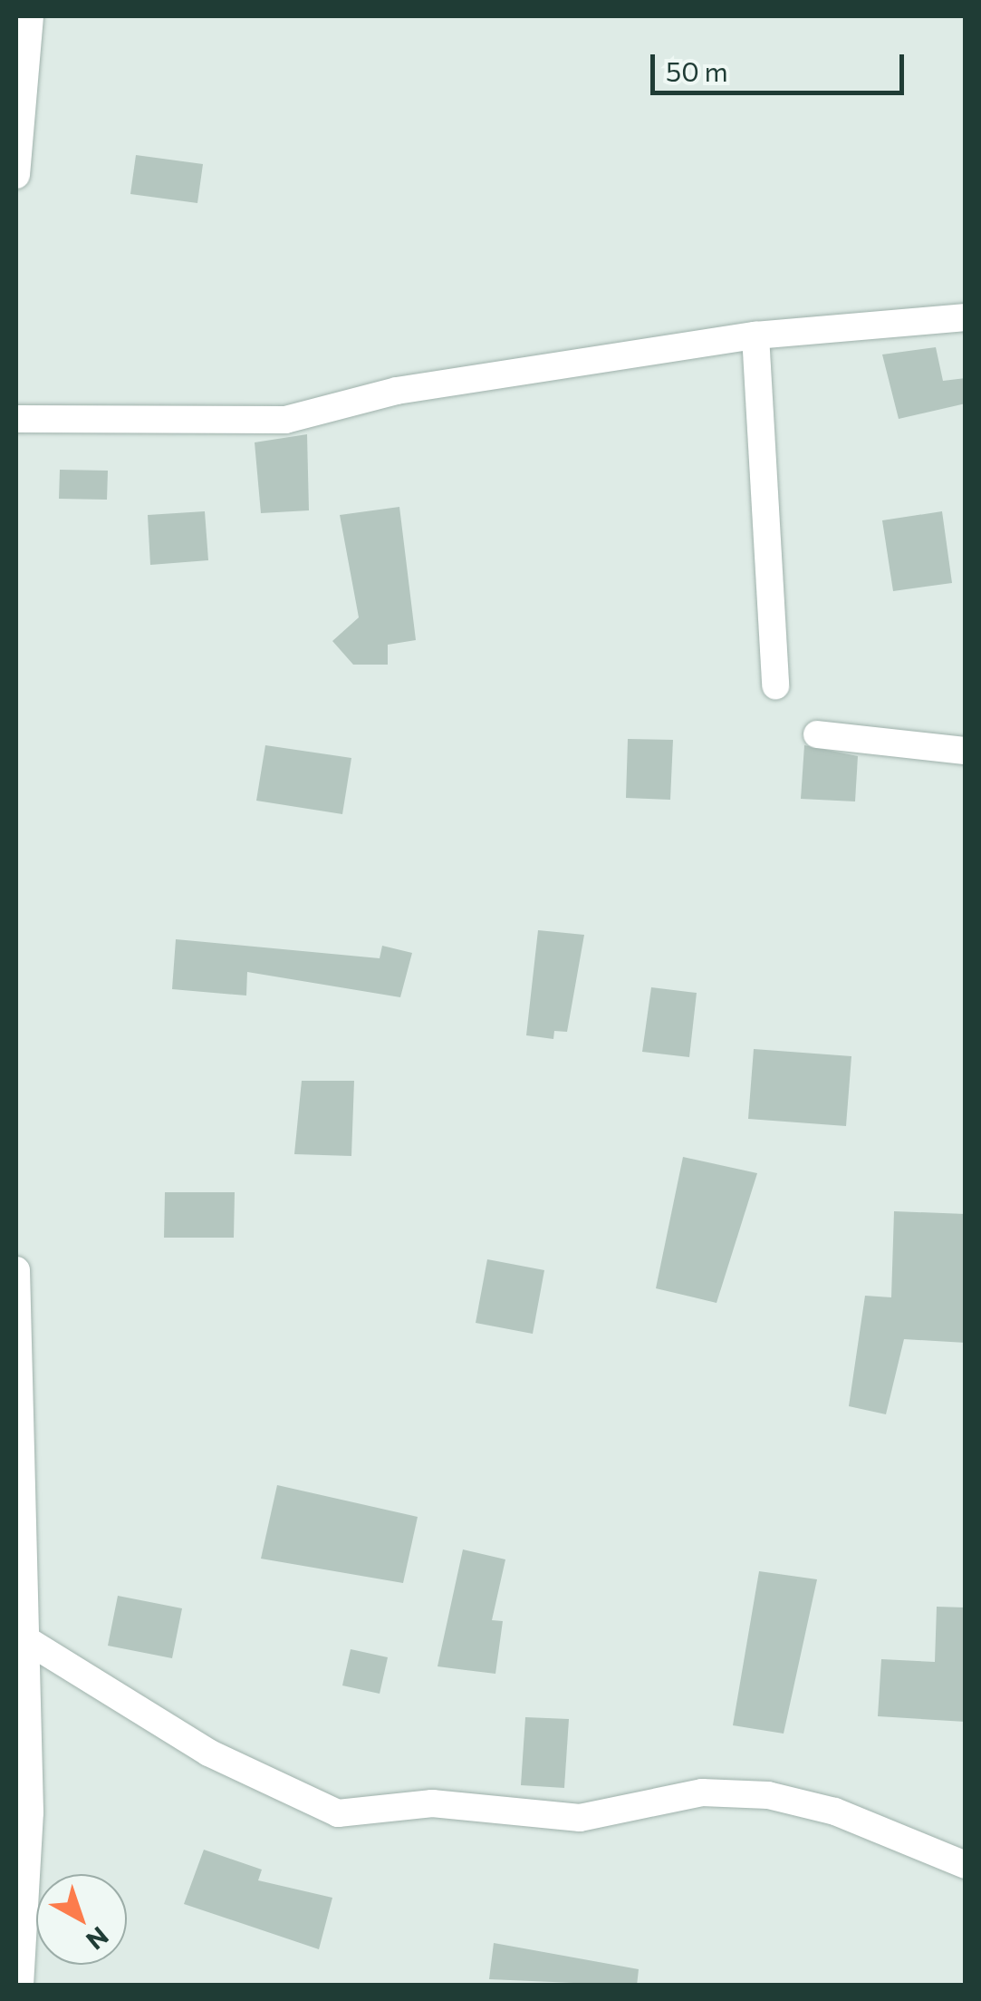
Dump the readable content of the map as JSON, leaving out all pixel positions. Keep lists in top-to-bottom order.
{
  "scale_bar": "50 m",
  "north": "bottom right"
}
